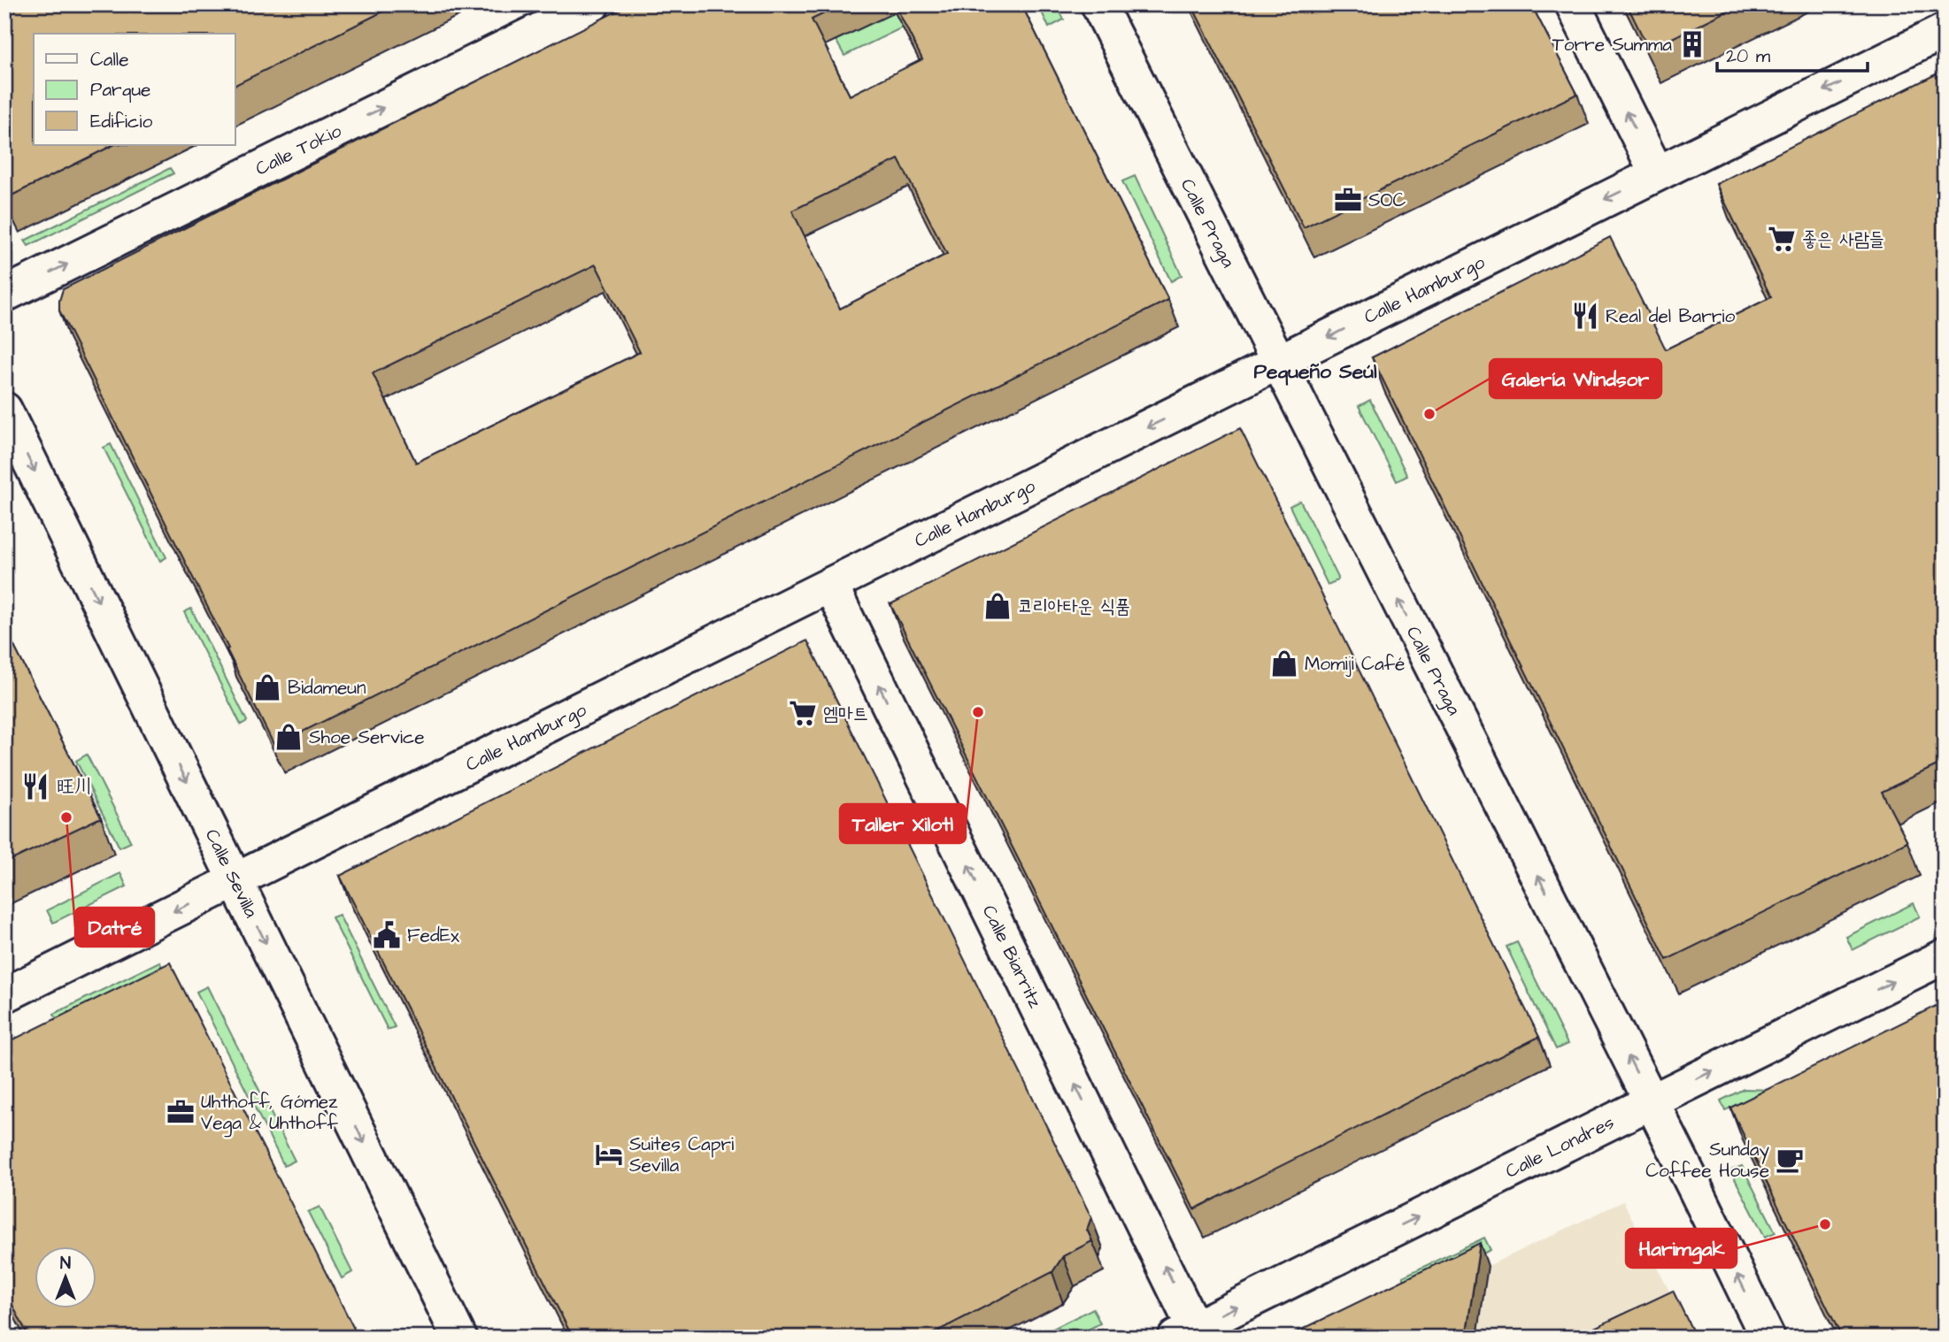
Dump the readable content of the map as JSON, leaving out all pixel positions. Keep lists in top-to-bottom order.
{
  "streets": {
    "street": [
      "Calle Tokio",
      "Calle Praga",
      "Calle Hamburgo",
      "Calle Sevilla",
      "Calle Biarritz",
      "Calle Londres"
    ]
  },
  "crossings": [
    ["Calle Praga", "Calle Hamburgo"],
    ["Calle Praga", "Calle Londres"],
    ["Calle Hamburgo", "Calle Sevilla"],
    ["Calle Hamburgo", "Calle Biarritz"],
    ["Calle Biarritz", "Calle Londres"]
  ],
  "one_way": [
    "Calle Tokio",
    "Calle Praga",
    "Calle Hamburgo",
    "Calle Sevilla",
    "Calle Biarritz",
    "Calle Londres"
  ],
  "districts": ["Pequeño Seúl"],
  "places": {
    "building": ["Torre Summa"],
    "office": ["SOC", "Uhthoff, Gómez Vega & Uhthoff"],
    "supermarket": ["좋은 사람들", "엠마트"],
    "restaurant": ["Real del Barrio", "旺川"],
    "other": [
      "Galería Windsor",
      "Taller Xilotl",
      "Datré",
      "Harimgak"
    ],
    "shop": [
      "코리아타운 식품",
      "Momiji Café",
      "Bidameun",
      "Shoe Service"
    ],
    "public building": ["FedEx"],
    "hotel": ["Suites Capri Sevilla"],
    "cafe": ["Sunday Coffee House"]
  },
  "legend": ["Calle", "Parque", "Edificio"],
  "scale_bar": "20 m",
  "north": "top"
}
